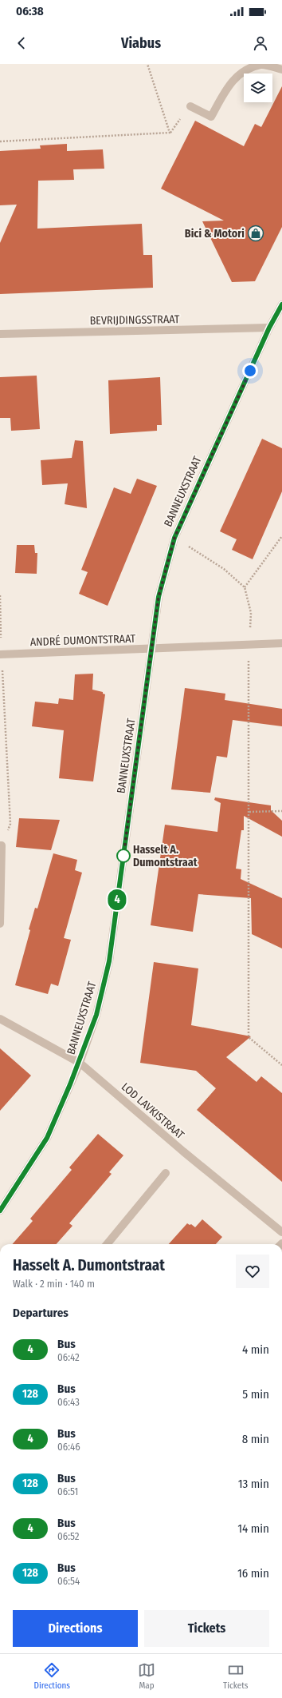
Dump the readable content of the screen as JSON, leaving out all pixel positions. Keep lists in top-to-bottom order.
{
  "streets": {
    "street": [
      "BEVRIJDINGSSTRAAT",
      "BANNEUXSTRAAT",
      "ANDRÉ DUMONTSTRAAT",
      "LOD LAVKISTRAAT"
    ]
  },
  "crossings": [
    ["BEVRIJDINGSSTRAAT", "BANNEUXSTRAAT"],
    ["BANNEUXSTRAAT", "ANDRÉ DUMONTSTRAAT"],
    ["BANNEUXSTRAAT", "LOD LAVKISTRAAT"]
  ],
  "places": {
    "shop": ["Bici & Motori"],
    "other": ["Hasselt A. Dumontstraat"]
  },
  "lines": ["bus line 4"],
  "page": {
    "status": "06:38",
    "header": "Viabus",
    "on_map": "4",
    "heading": [
      ["Hasselt A. Dumontstraat", "Walk · 2 min · 140 m"],
      "Departures"
    ],
    "list": [
      {
        "mark": "4",
        "name": "Bus",
        "note": "06:42",
        "value": "4 min"
      },
      {
        "mark": "128",
        "name": "Bus",
        "note": "06:43",
        "value": "5 min"
      },
      {
        "mark": "4",
        "name": "Bus",
        "note": "06:46",
        "value": "8 min"
      },
      {
        "mark": "128",
        "name": "Bus",
        "note": "06:51",
        "value": "13 min"
      },
      {
        "mark": "4",
        "name": "Bus",
        "note": "06:52",
        "value": "14 min"
      },
      {
        "mark": "128",
        "name": "Bus",
        "note": "06:54",
        "value": "16 min"
      }
    ],
    "buttons": ["Directions", "Tickets"],
    "tabs": ["Directions", "Map", "Tickets"]
  }
}
